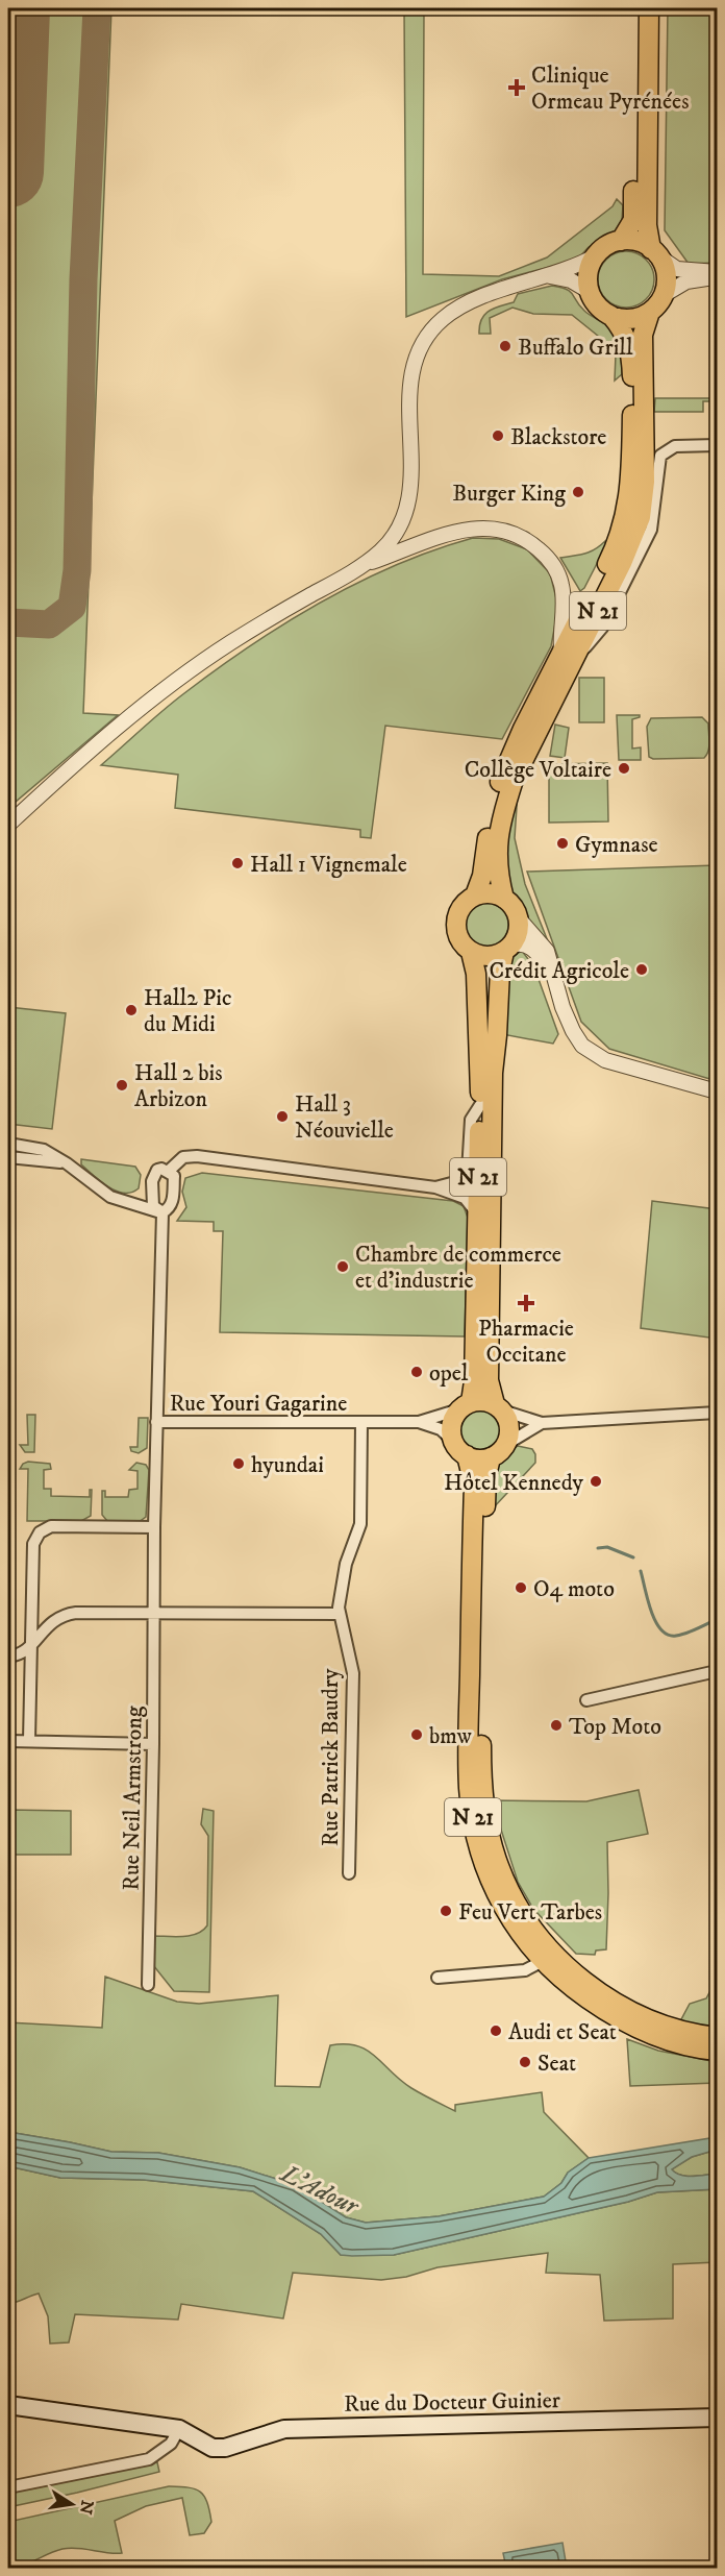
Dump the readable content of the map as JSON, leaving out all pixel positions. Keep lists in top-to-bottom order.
{
  "streets": {
    "main road": ["N 21", "Rue du Docteur Guinier"],
    "street": ["Rue Youri Gagarine", "Rue Patrick Baudry", "Rue Neil Armstrong"]
  },
  "crossings": [
    ["N 21", "Rue Youri Gagarine"],
    ["Rue Youri Gagarine", "Rue Patrick Baudry"],
    ["Rue Youri Gagarine", "Rue Neil Armstrong"]
  ],
  "water": ["L'Adour"],
  "places": {
    "health": ["Clinique Ormeau Pyrénées", "Pharmacie Occitane"],
    "other": [
      "Buffalo Grill",
      "Blackstore",
      "Burger King",
      "Collège Voltaire",
      "Gymnase",
      "Hall 1 Vignemale",
      "Crédit Agricole",
      "Hall2 Pic du Midi",
      "Hall 2 bis Arbizon",
      "Hall 3 Néouvielle",
      "Chambre de commerce et d'industrie",
      "opel",
      "hyundai",
      "Hôtel Kennedy",
      "O4 moto",
      "Top Moto",
      "bmw",
      "Feu Vert Tarbes",
      "Audi et Seat",
      "Seat"
    ]
  },
  "north": "right"
}
